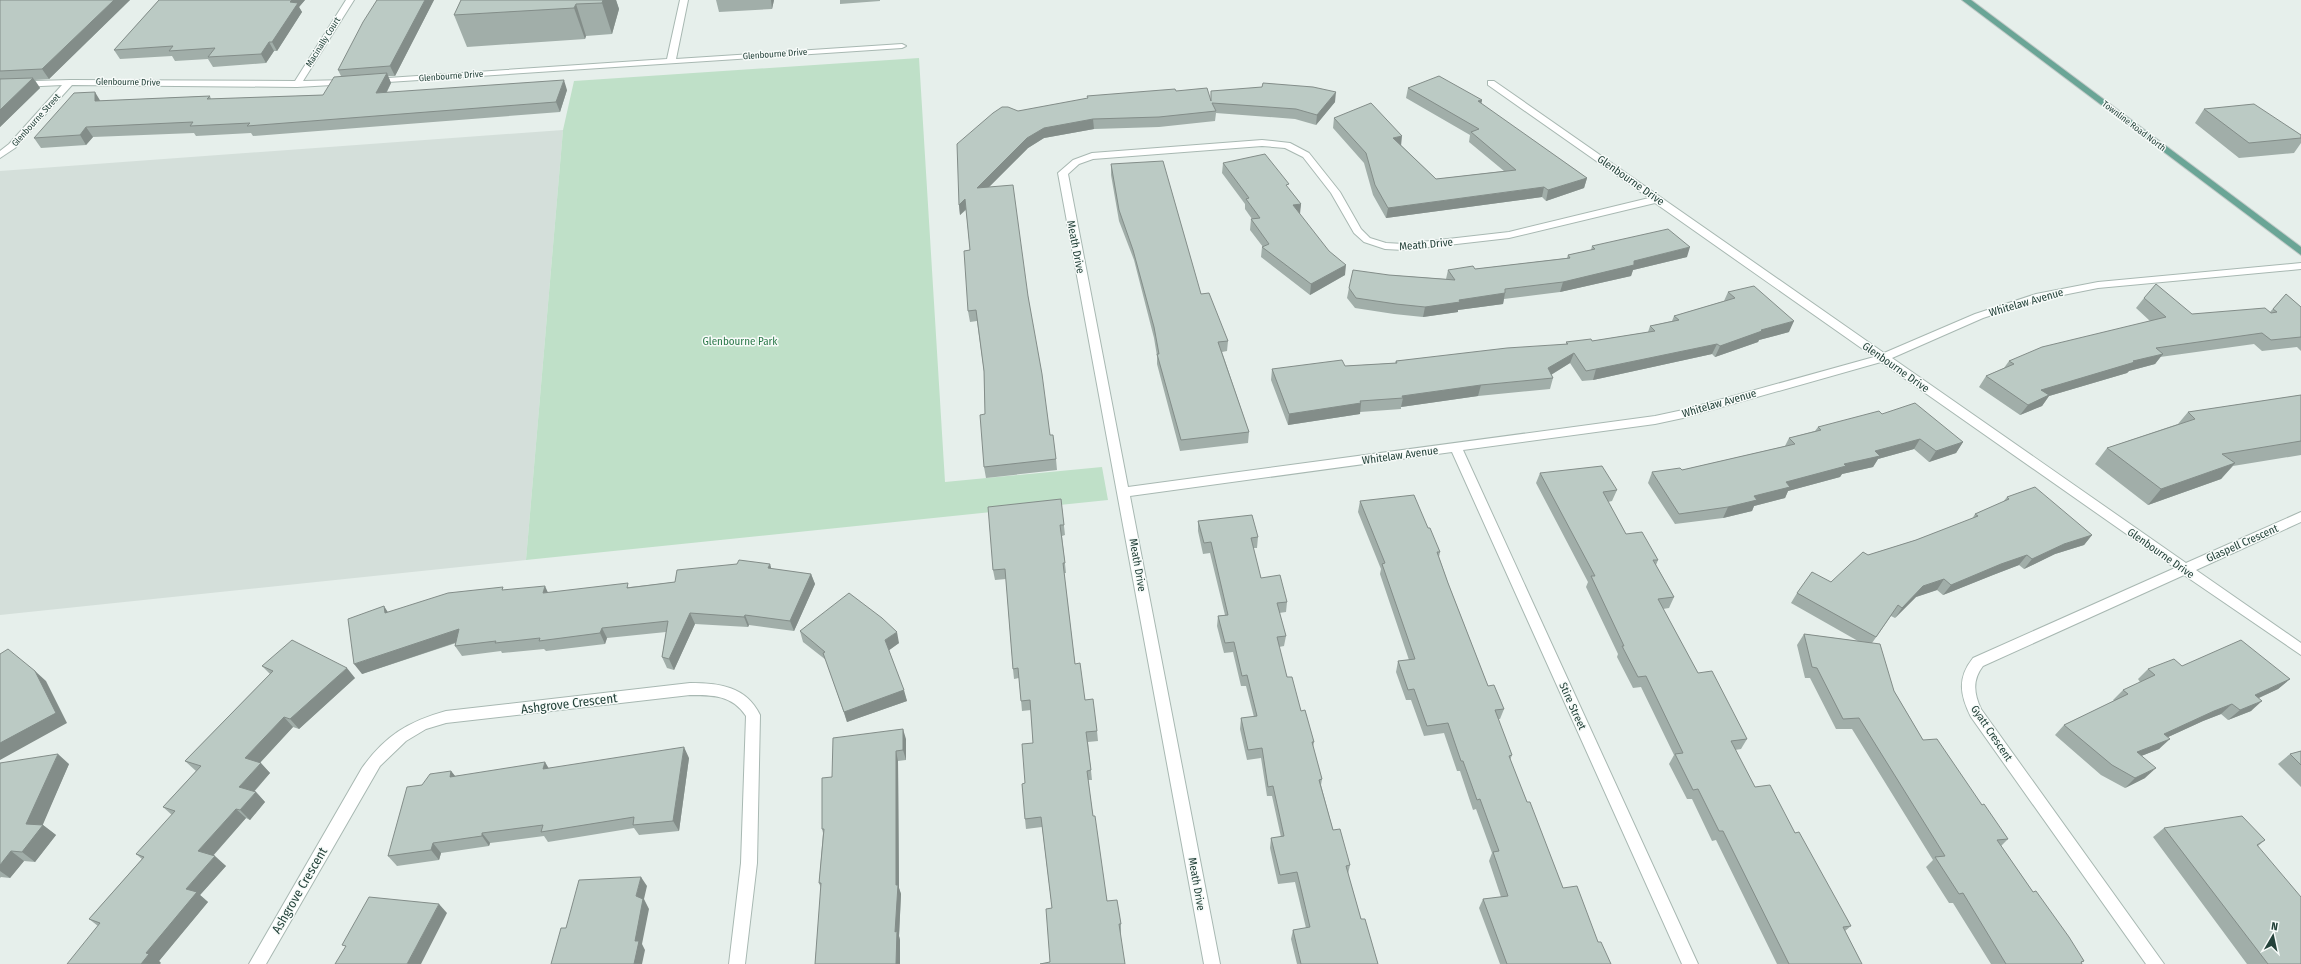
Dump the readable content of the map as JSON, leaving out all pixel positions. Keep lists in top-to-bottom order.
{
  "streets": {
    "main road": ["Townline Road North"],
    "street": [
      "Macinally Court",
      "Glenbourne Drive",
      "Glenbourne Street",
      "Meath Drive",
      "Whitelaw Avenue",
      "Glaspell Crescent",
      "Ashgrove Crescent",
      "Stire Street",
      "Gyatt Crescent"
    ]
  },
  "crossings": [
    ["Macinally Court", "Glenbourne Drive"],
    ["Glenbourne Drive", "Glenbourne Street"],
    ["Glenbourne Drive", "Meath Drive"],
    ["Glenbourne Drive", "Whitelaw Avenue"],
    ["Glenbourne Drive", "Glaspell Crescent"],
    ["Glenbourne Drive", "Gyatt Crescent"],
    ["Meath Drive", "Whitelaw Avenue"],
    ["Whitelaw Avenue", "Stire Street"],
    ["Glaspell Crescent", "Gyatt Crescent"]
  ],
  "parks": ["Glenbourne Park"],
  "north": "top"
}
